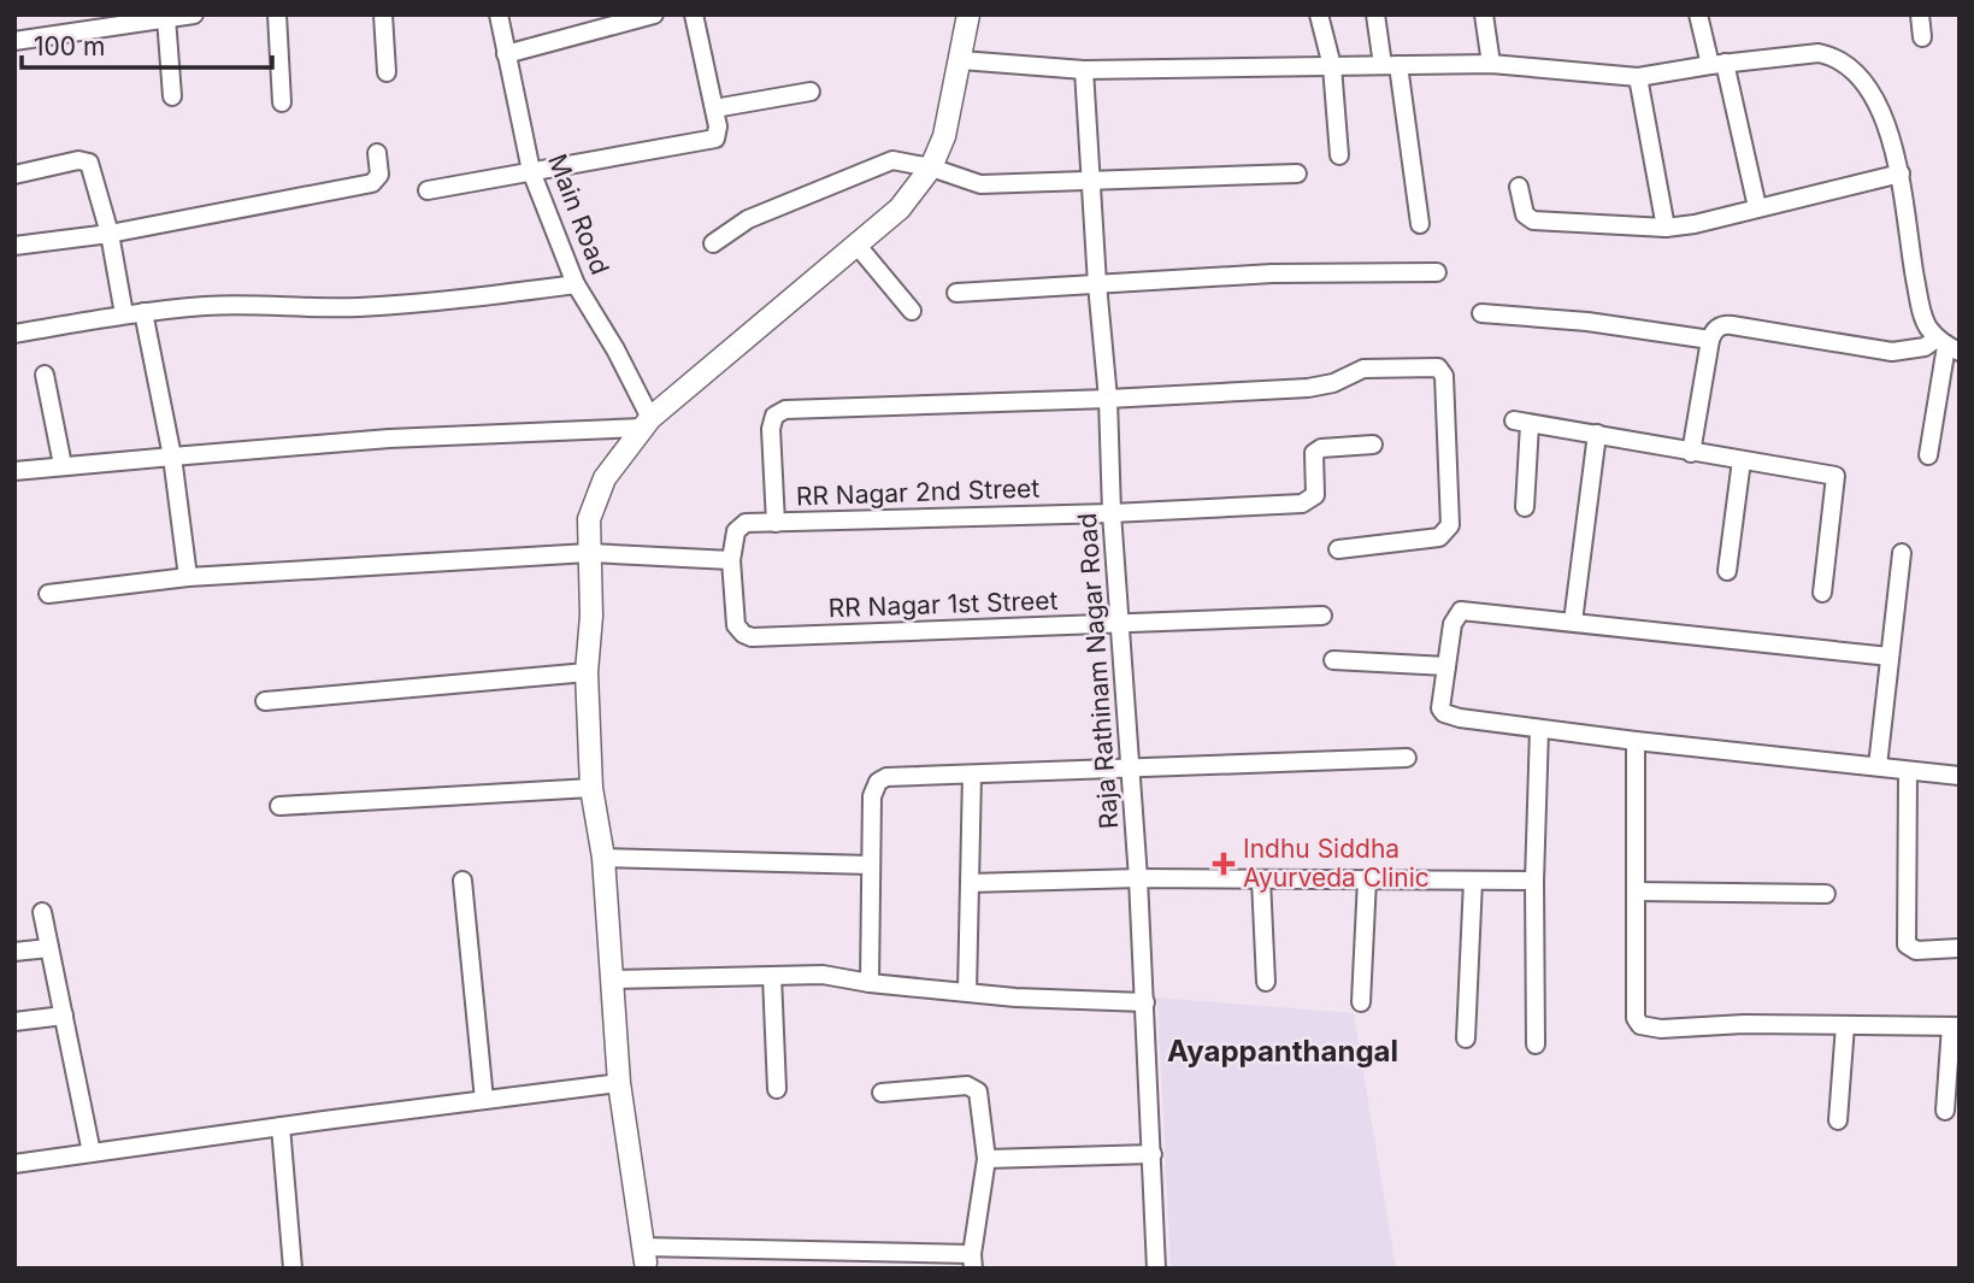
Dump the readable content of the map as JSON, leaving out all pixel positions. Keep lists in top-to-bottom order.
{
  "streets": {
    "street": [
      "Main Road",
      "RR Nagar 2nd Street",
      "RR Nagar 1st Street",
      "Raja Rathinam Nagar Road"
    ]
  },
  "crossings": [
    ["RR Nagar 2nd Street", "RR Nagar 1st Street"],
    ["RR Nagar 2nd Street", "Raja Rathinam Nagar Road"],
    ["RR Nagar 1st Street", "Raja Rathinam Nagar Road"]
  ],
  "districts": ["Ayappanthangal"],
  "places": {
    "health": ["Indhu Siddha Ayurveda Clinic"]
  },
  "scale_bar": "100 m"
}
